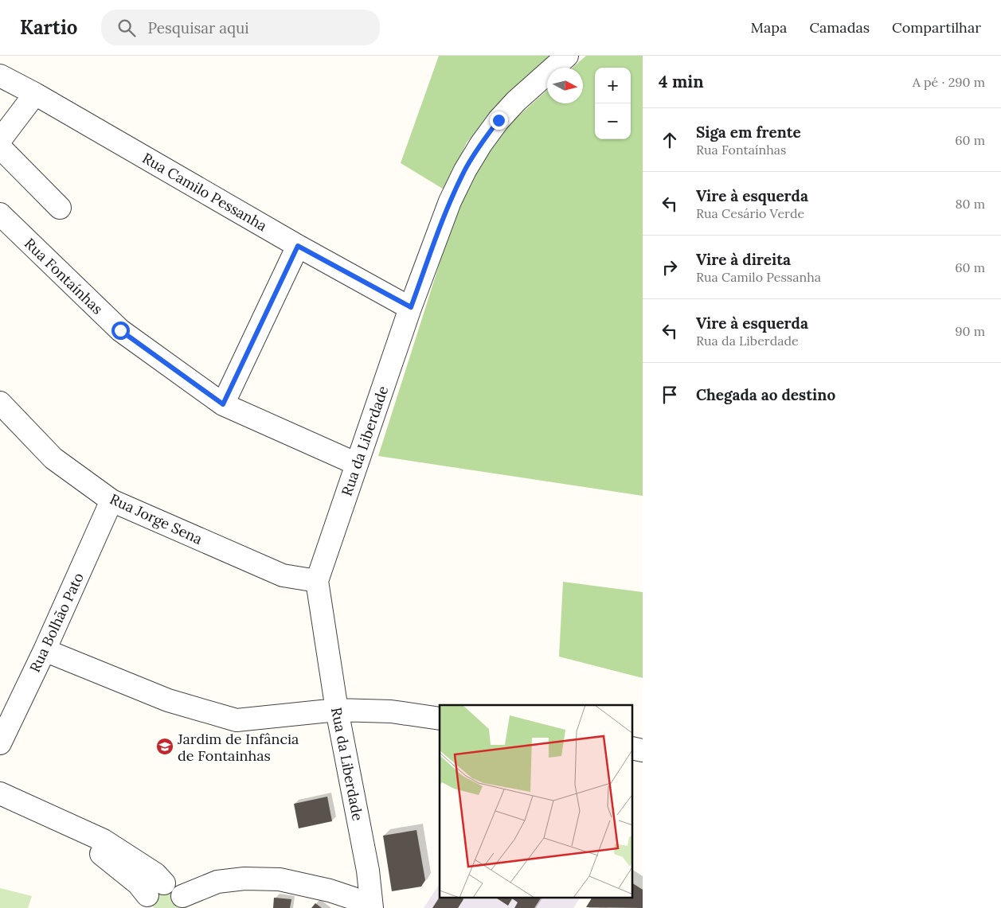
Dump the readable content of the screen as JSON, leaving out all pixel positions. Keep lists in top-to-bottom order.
{
  "streets": {
    "street": [
      "Rua Camilo Pessanha",
      "Rua Fontaínhas",
      "Rua da Liberdade",
      "Rua Jorge Sena",
      "Rua Bolhão Pato"
    ]
  },
  "crossings": [
    ["Rua Camilo Pessanha", "Rua da Liberdade"],
    ["Rua Fontaínhas", "Rua da Liberdade"],
    ["Rua da Liberdade", "Rua Jorge Sena"],
    ["Rua Jorge Sena", "Rua Bolhão Pato"]
  ],
  "places": {
    "school or university": ["Jardim de Infância de Fontainhas"]
  },
  "north": "right",
  "page": {
    "header": "Kartio",
    "search": "Pesquisar aqui",
    "nav": ["Mapa", "Camadas", "Compartilhar"],
    "heading": ["4 min", "A pé · 290 m"],
    "map_buttons": ["+", "−"],
    "list": [
      ["Siga em frente", "Rua Fontaínhas", "60 m"],
      ["Vire à esquerda", "Rua Cesário Verde", "80 m"],
      ["Vire à direita", "Rua Camilo Pessanha", "60 m"],
      ["Vire à esquerda", "Rua da Liberdade", "90 m"],
      "Chegada ao destino"
    ]
  }
}
